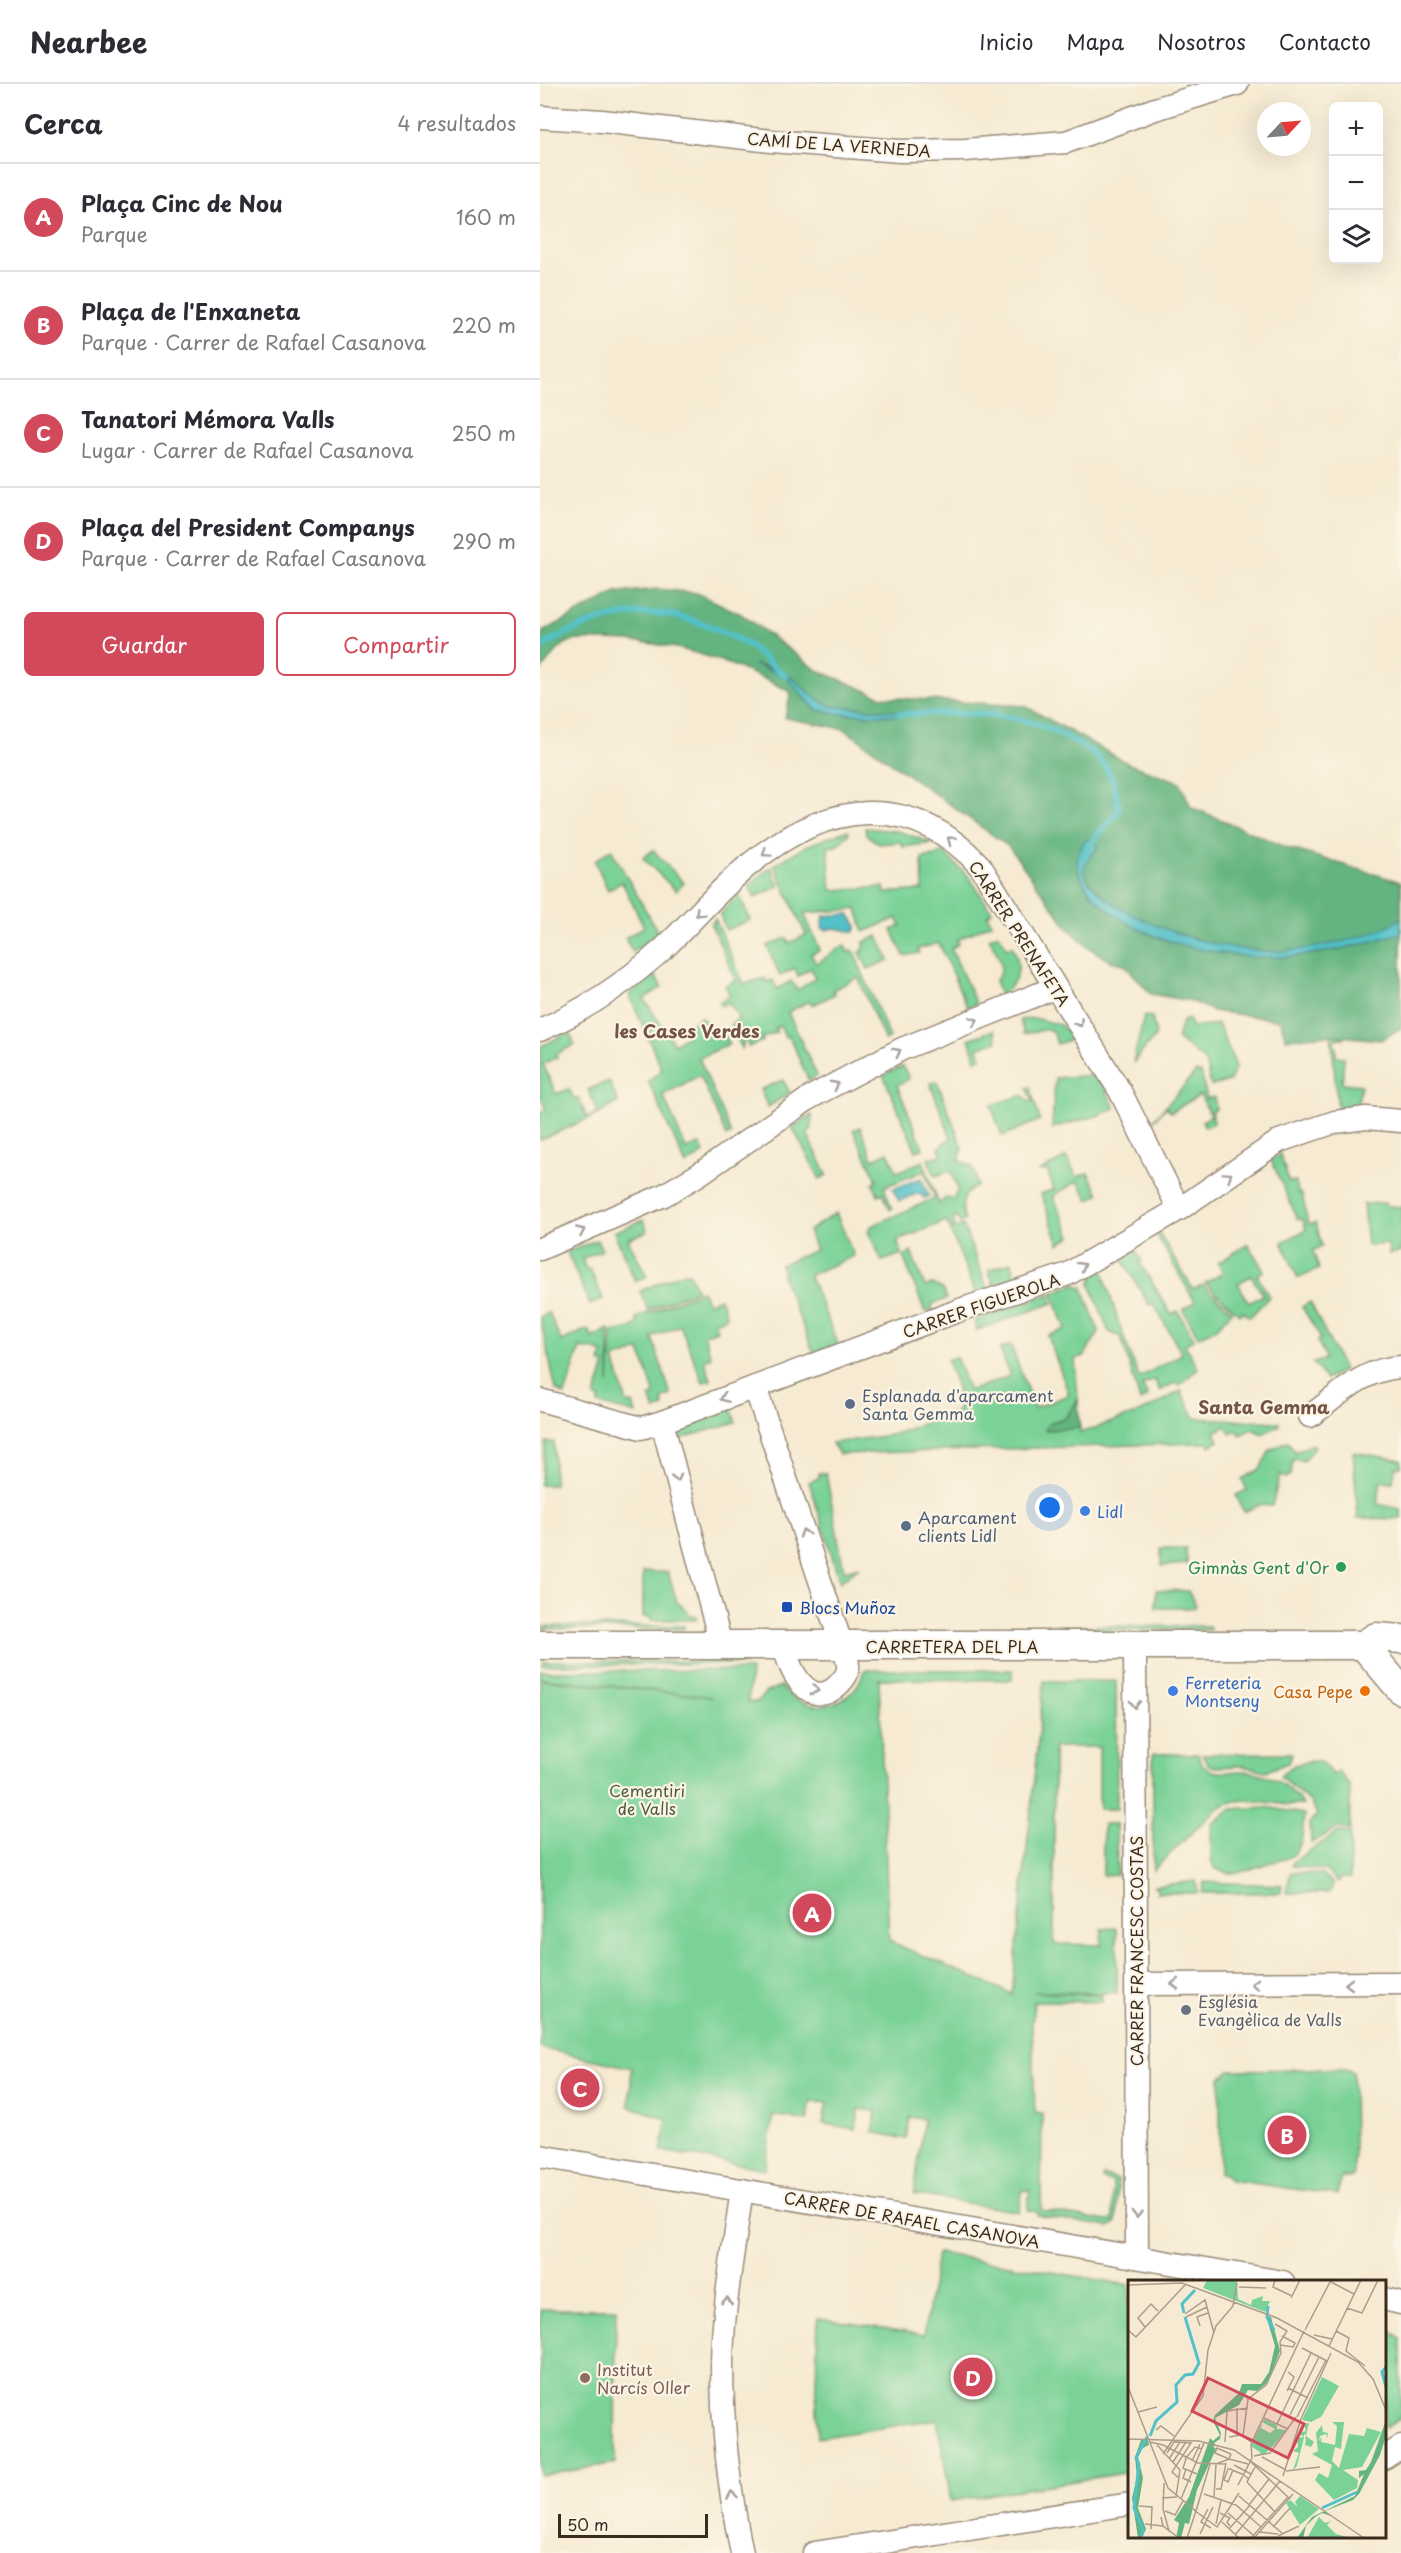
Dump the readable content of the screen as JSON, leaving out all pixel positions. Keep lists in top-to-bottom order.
{
  "streets": {
    "main road": ["CARRETERA DEL PLA"],
    "street": [
      "CAMÍ DE LA VERNEDA",
      "CARRER PRENAFETA",
      "CARRER FIGUEROLA",
      "CARRER FRANCESC COSTAS",
      "CARRER DE RAFAEL CASANOVA"
    ]
  },
  "crossings": [
    ["CARRER PRENAFETA", "CARRER FIGUEROLA"],
    ["CARRETERA DEL PLA", "CARRER FRANCESC COSTAS"],
    ["CARRER FRANCESC COSTAS", "CARRER DE RAFAEL CASANOVA"]
  ],
  "one_way": ["CARRER FRANCESC COSTAS"],
  "districts": ["les Cases Verdes", "Santa Gemma"],
  "parks": ["Cementiri de Valls"],
  "places": {
    "other": [
      "Esplanada d'aparcament Santa Gemma",
      "Lidl",
      "Aparcament clients Lidl",
      "Gimnàs Gent d'Or",
      "Ferreteria Montseny",
      "Casa Pepe",
      "Església Evangèlica de Valls",
      "Institut Narcís Oller"
    ],
    "transit": ["Blocs Muñoz"]
  },
  "scale_bar": "50 m",
  "north": "top right",
  "page": {
    "header": "Nearbee",
    "nav": [
      "Inicio",
      "Mapa",
      "Nosotros",
      "Contacto"
    ],
    "heading": ["Cerca", "4 resultados"],
    "map_buttons": ["+", "−"],
    "list": [
      {
        "mark": "A",
        "name": "Plaça Cinc de Nou",
        "note": "Parque",
        "value": "160 m"
      },
      {
        "mark": "B",
        "name": "Plaça de l'Enxaneta",
        "note": "Parque · Carrer de Rafael Casanova",
        "value": "220 m"
      },
      {
        "mark": "C",
        "name": "Tanatori Mémora Valls",
        "note": "Lugar · Carrer de Rafael Casanova",
        "value": "250 m"
      },
      {
        "mark": "D",
        "name": "Plaça del President Companys",
        "note": "Parque · Carrer de Rafael Casanova",
        "value": "290 m"
      }
    ],
    "buttons": ["Guardar", "Compartir"],
    "pins": [
      "A",
      "C",
      "B",
      "D"
    ],
    "scale": "50 m"
  }
}
